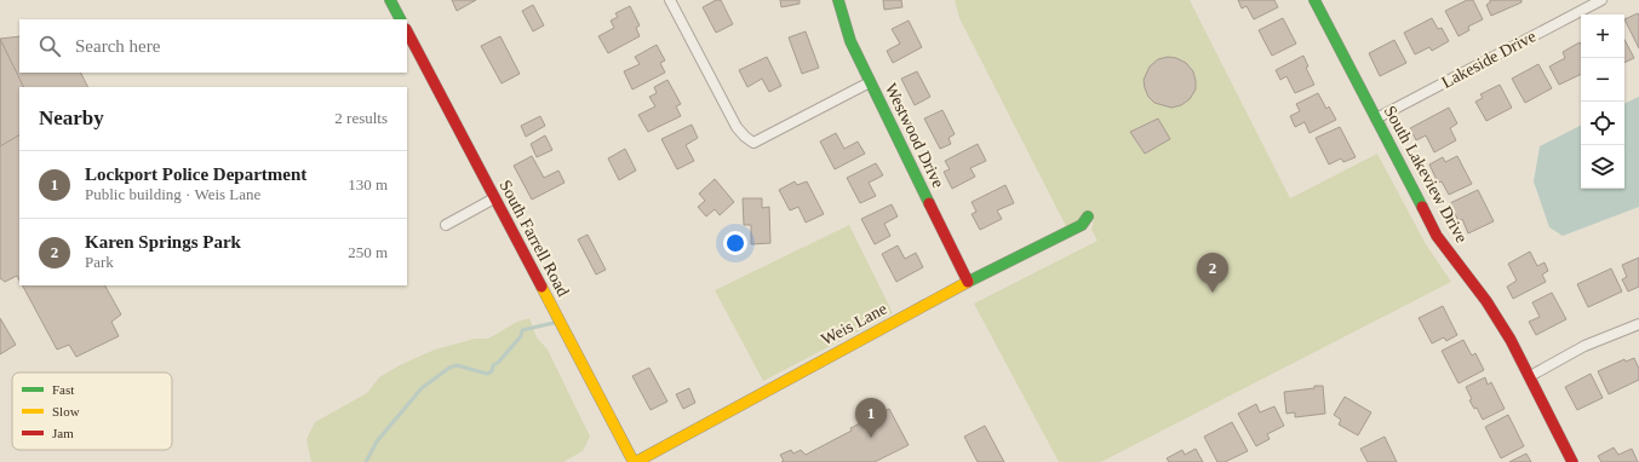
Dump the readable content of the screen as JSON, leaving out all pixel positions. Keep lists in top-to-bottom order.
{
  "streets": {
    "street": [
      "Lakeside Drive",
      "Westwood Drive",
      "South Lakeview Drive",
      "South Farrell Road",
      "Weis Lane"
    ]
  },
  "crossings": [
    ["Lakeside Drive", "South Lakeview Drive"],
    ["Westwood Drive", "Weis Lane"],
    ["South Farrell Road", "Weis Lane"]
  ],
  "legend": ["Fast", "Slow", "Jam"],
  "page": {
    "map_buttons": ["+", "−"],
    "search": "Search here",
    "heading": ["Nearby", "2 results"],
    "list": [
      {
        "mark": "1",
        "name": "Lockport Police Department",
        "note": "Public building · Weis Lane",
        "value": "130 m"
      },
      {
        "mark": "2",
        "name": "Karen Springs Park",
        "note": "Park",
        "value": "250 m"
      }
    ],
    "pins": ["2", "1"]
  }
}
